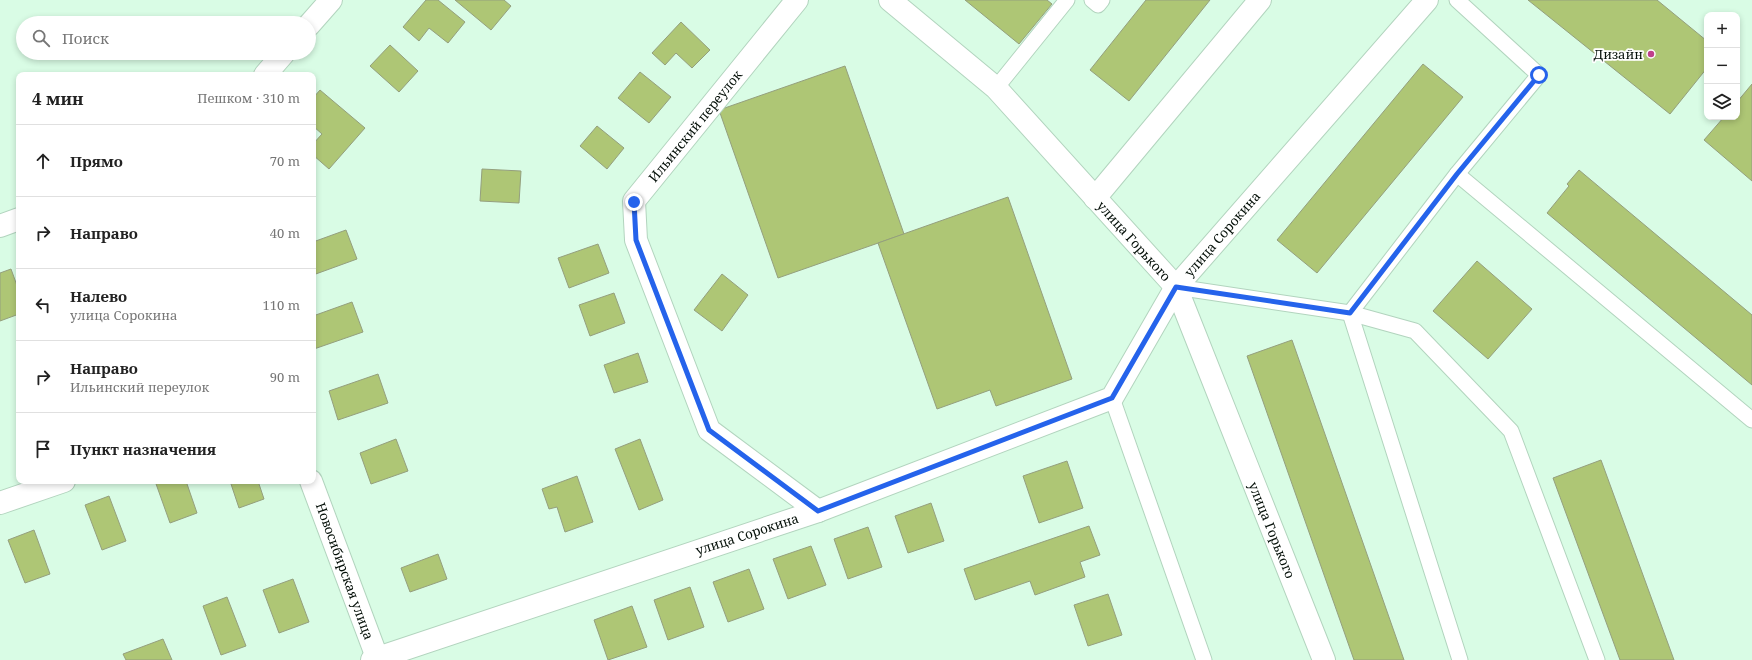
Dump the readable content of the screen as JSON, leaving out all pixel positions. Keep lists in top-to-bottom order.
{
  "streets": {
    "street": [
      "Ильинский переулок",
      "улица Сорокина",
      "улица Горького",
      "Новосибирская улица"
    ]
  },
  "crossings": [
    ["Ильинский переулок", "улица Сорокина"],
    ["улица Сорокина", "улица Горького"],
    ["улица Сорокина", "Новосибирская улица"]
  ],
  "places": ["Дизайн"],
  "page": {
    "map_buttons": ["+", "−"],
    "search": "Поиск",
    "heading": ["4 мин", "Пешком · 310 m"],
    "list": [
      ["Прямо", "70 m"],
      ["Направо", "40 m"],
      ["Налево", "улица Сорокина", "110 m"],
      ["Направо", "Ильинский переулок", "90 m"],
      "Пункт назначения"
    ]
  }
}
